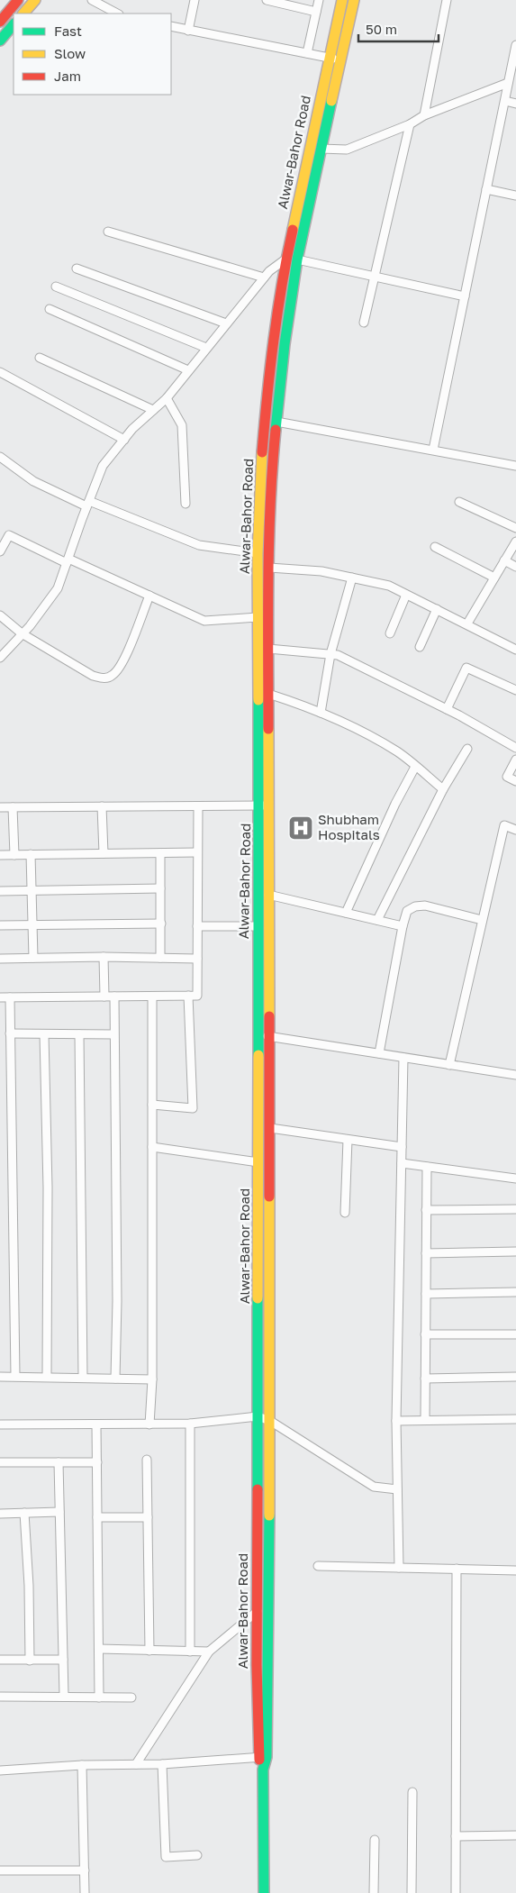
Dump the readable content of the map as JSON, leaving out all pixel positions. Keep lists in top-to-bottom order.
{
  "streets": {
    "main road": ["Alwar-Bahor Road"]
  },
  "places": {
    "hospital": ["Shubham Hospitals"]
  },
  "legend": ["Fast", "Slow", "Jam"],
  "scale_bar": "50 m"
}
